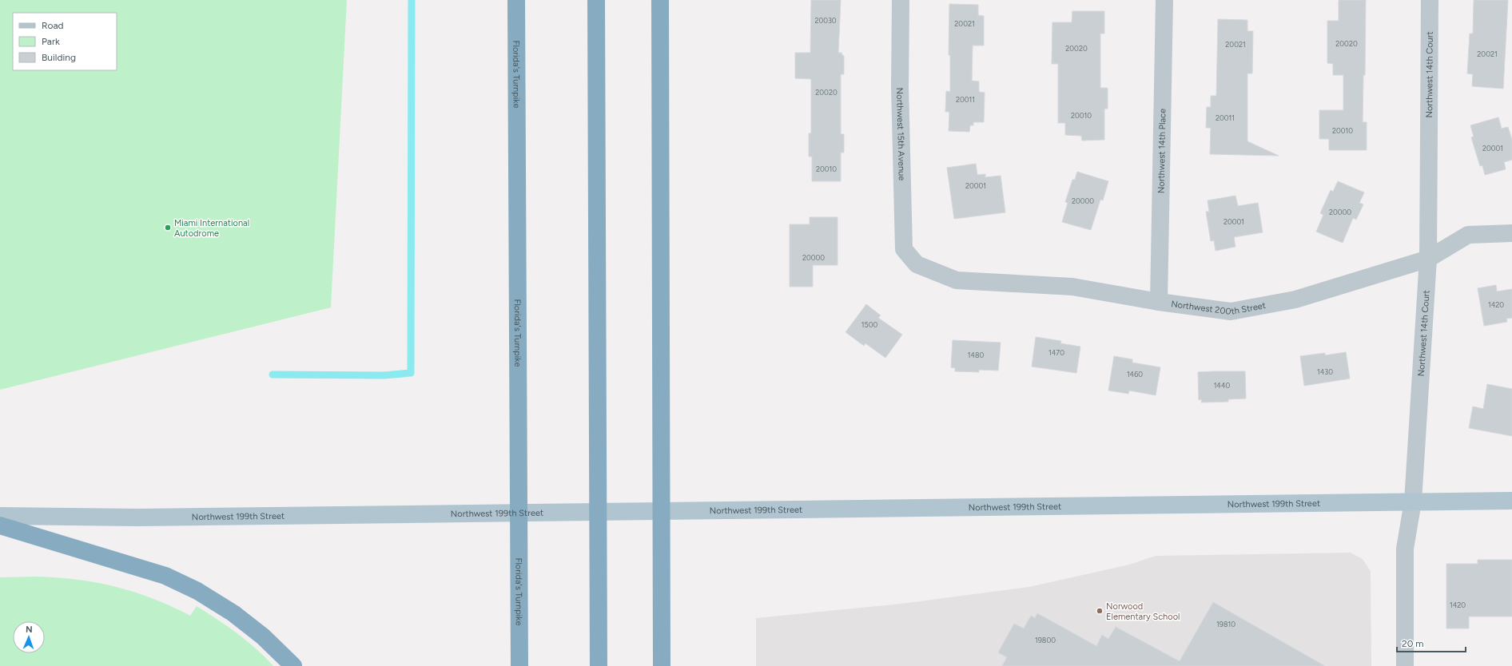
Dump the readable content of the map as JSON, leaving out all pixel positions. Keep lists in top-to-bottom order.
{
  "streets": {
    "highway": ["Florida's Turnpike"],
    "main road": ["Northwest 199th Street"],
    "street": [
      "Northwest 14th Court",
      "Northwest 15th Avenue",
      "Northwest 14th Place",
      "Northwest 200th Street"
    ]
  },
  "crossings": [
    ["Northwest 14th Court", "Northwest 200th Street"],
    ["Northwest 14th Court", "Northwest 199th Street"],
    ["Northwest 15th Avenue", "Northwest 200th Street"],
    ["Northwest 14th Place", "Northwest 200th Street"]
  ],
  "places": ["Miami International Autodrome", "Norwood Elementary School"],
  "house_numbers": [
    "20030",
    "20021",
    "20020",
    "20021",
    "20020",
    "20021",
    "20020",
    "20011",
    "20010",
    "20011",
    "20010",
    "20001",
    "20010",
    "20001",
    "20000",
    "20000",
    "20001",
    "20000",
    "1420",
    "1500",
    "1470",
    "1480",
    "1430",
    "1460",
    "1440",
    "1420",
    "19810",
    "19800"
  ],
  "legend": ["Road", "Park", "Building"],
  "scale_bar": "20 m",
  "north": "top"
}
